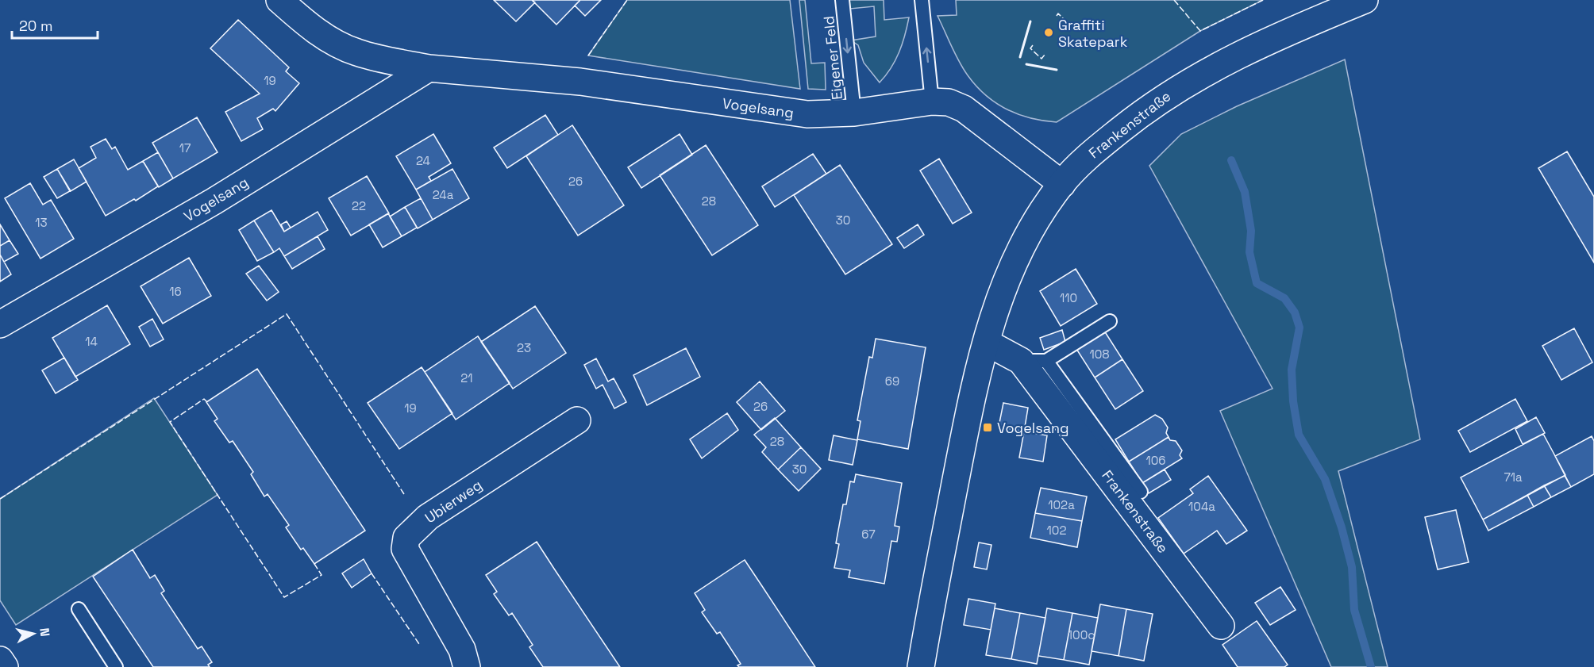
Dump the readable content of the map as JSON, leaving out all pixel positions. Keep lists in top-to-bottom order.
{
  "streets": {
    "street": ["Vogelsang", "Frankenstraße", "Ubierweg"],
    "lane": ["Eigener Feld"]
  },
  "crossings": [
    ["Eigener Feld", "Vogelsang"],
    ["Vogelsang", "Frankenstraße"]
  ],
  "places": {
    "other": ["Graffiti Skatepark"],
    "transit": ["Vogelsang"]
  },
  "house_numbers": [
    "19",
    "17",
    "24",
    "26",
    "24a",
    "28",
    "22",
    "30",
    "13",
    "16",
    "110",
    "14",
    "23",
    "108",
    "21",
    "69",
    "26",
    "19",
    "28",
    "106",
    "30",
    "71a",
    "102a",
    "104a",
    "102",
    "67",
    "100c"
  ],
  "scale_bar": "20 m",
  "north": "right"
}
